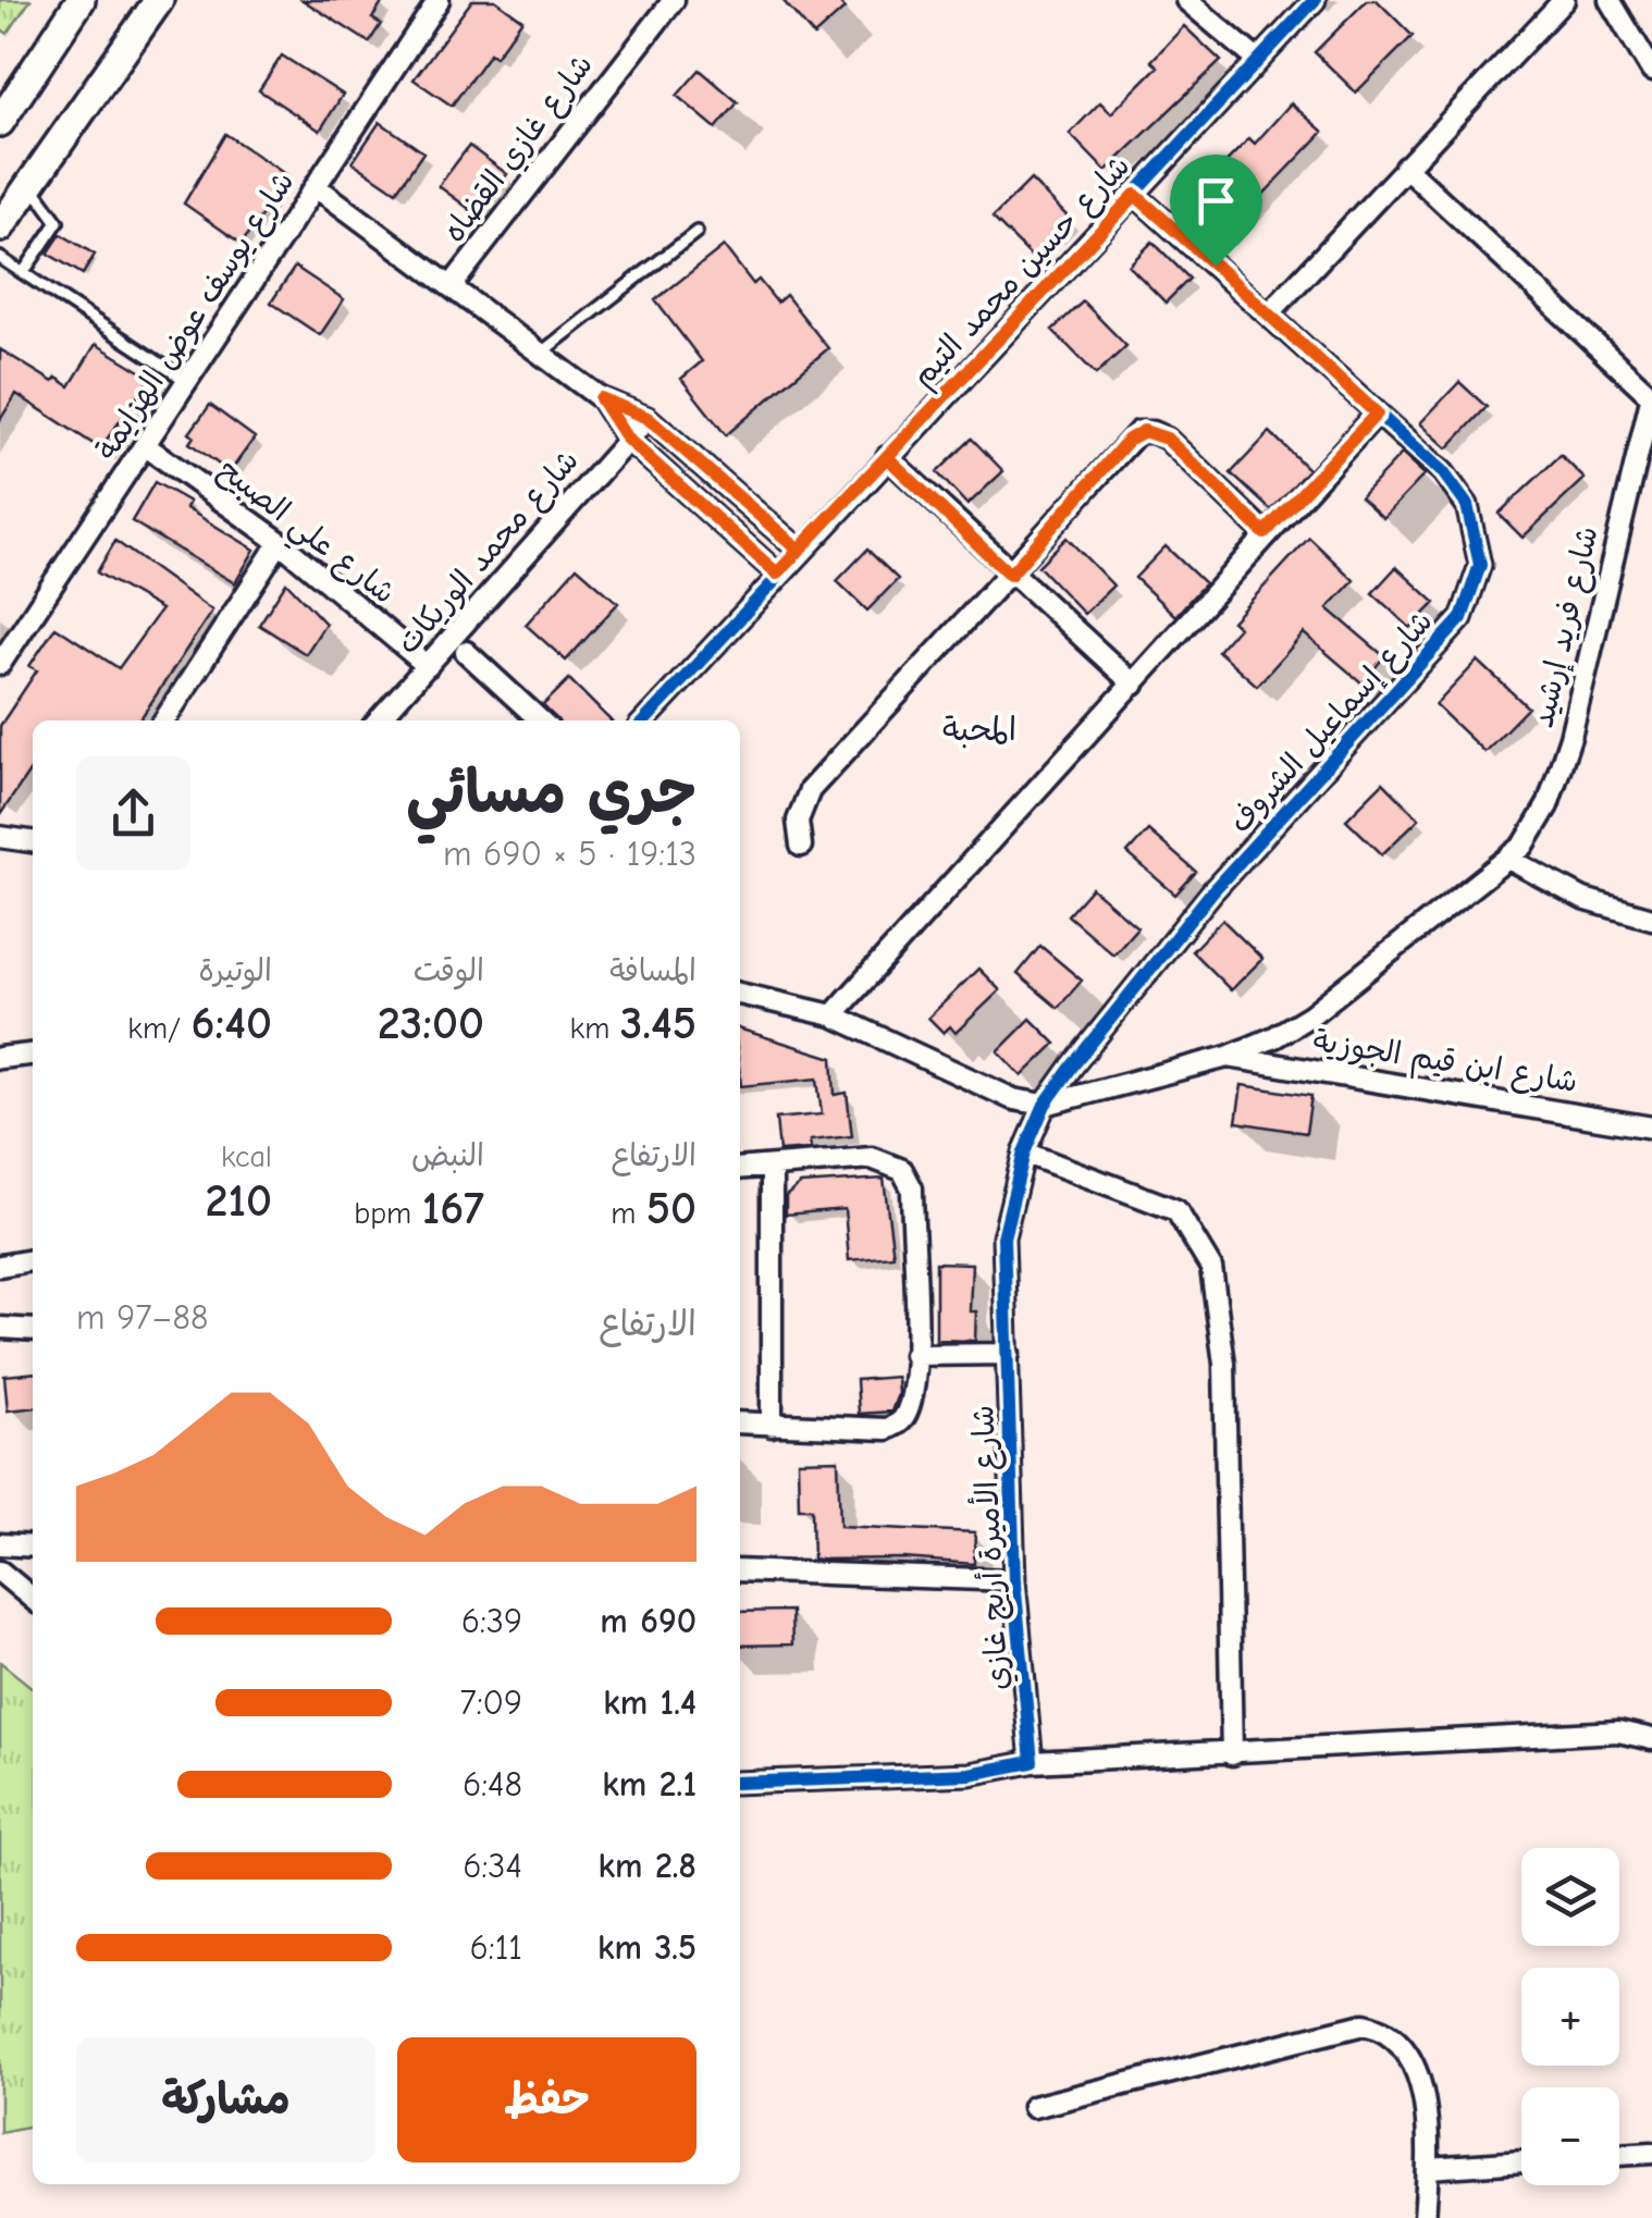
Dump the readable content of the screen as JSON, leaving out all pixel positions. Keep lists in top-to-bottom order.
{
  "streets": {
    "street": [
      "شارع غازي القضاه",
      "شارع حسين محمد التيم",
      "شارع يوسف عوض الهزايمة",
      "شارع علي الصبيح",
      "شارع محمد الوريكات",
      "شارع فريد إرشيد",
      "شارع إسماعيل الشروف",
      "شارع ابن قيم الجوزية",
      "شارع الأميرة أريج غازي"
    ]
  },
  "crossings": [
    ["شارع حسين محمد التيم", "شارع إسماعيل الشروف"],
    ["شارع يوسف عوض الهزايمة", "شارع علي الصبيح"],
    ["شارع علي الصبيح", "شارع محمد الوريكات"],
    ["شارع فريد إرشيد", "شارع ابن قيم الجوزية"],
    ["شارع إسماعيل الشروف", "شارع الأميرة أريج غازي"]
  ],
  "districts": ["المحبة"],
  "page": {
    "heading": ["جري مسائي", "19:13 · 5 × 690 m"],
    "stats": [
      ["المسافة", "3.45 km"],
      ["الوقت", "23:00"],
      ["الوتيرة", "6:40 /km"],
      ["الارتفاع", "50 m"],
      ["النبض", "167 bpm"],
      ["kcal", "210"]
    ],
    "chart": ["الارتفاع", "88–97 m"],
    "list": [
      {
        "name": "690 m",
        "note": "6:39"
      },
      {
        "name": "1.4 km",
        "note": "7:09"
      },
      {
        "name": "2.1 km",
        "note": "6:48"
      },
      {
        "name": "2.8 km",
        "note": "6:34"
      },
      {
        "name": "3.5 km",
        "note": "6:11"
      }
    ],
    "map_buttons": ["+", "−"],
    "buttons": ["حفظ", "مشاركة"]
  }
}
